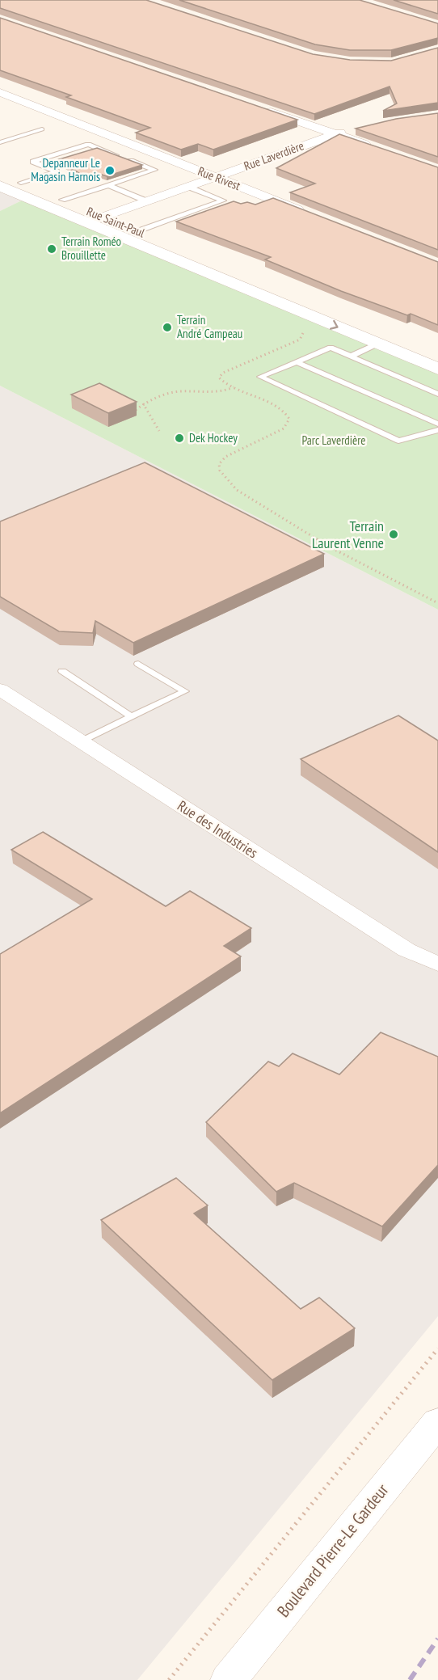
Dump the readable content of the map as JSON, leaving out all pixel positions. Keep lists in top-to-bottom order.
{
  "streets": {
    "street": [
      "Rue Laverdière",
      "Rue Rivest",
      "Rue Saint-Paul",
      "Rue des Industries",
      "Boulevard Pierre-Le Gardeur"
    ]
  },
  "crossings": [
    ["Rue Laverdière", "Rue Rivest"],
    ["Rue Laverdière", "Rue Saint-Paul"]
  ],
  "parks": ["Parc Laverdière"],
  "places": [
    "Depanneur Le Magasin Harnois",
    "Terrain Roméo Brouillette",
    "Terrain André Campeau",
    "Dek Hockey",
    "Terrain Laurent Venne"
  ]
}
